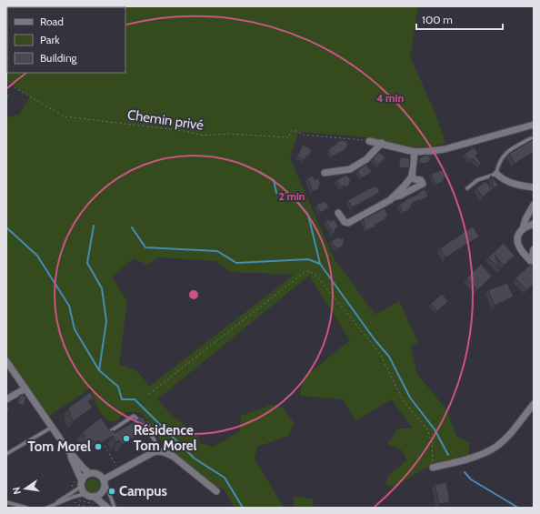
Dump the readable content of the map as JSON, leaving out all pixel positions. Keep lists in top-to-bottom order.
{
  "streets": {
    "path": ["Chemin privé"]
  },
  "places": ["Résidence Tom Morel", "Tom Morel", "Campus"],
  "legend": ["Road", "Park", "Building"],
  "scale_bar": "100 m",
  "north": "left",
  "rings": ["4 min", "2 min"]
}
